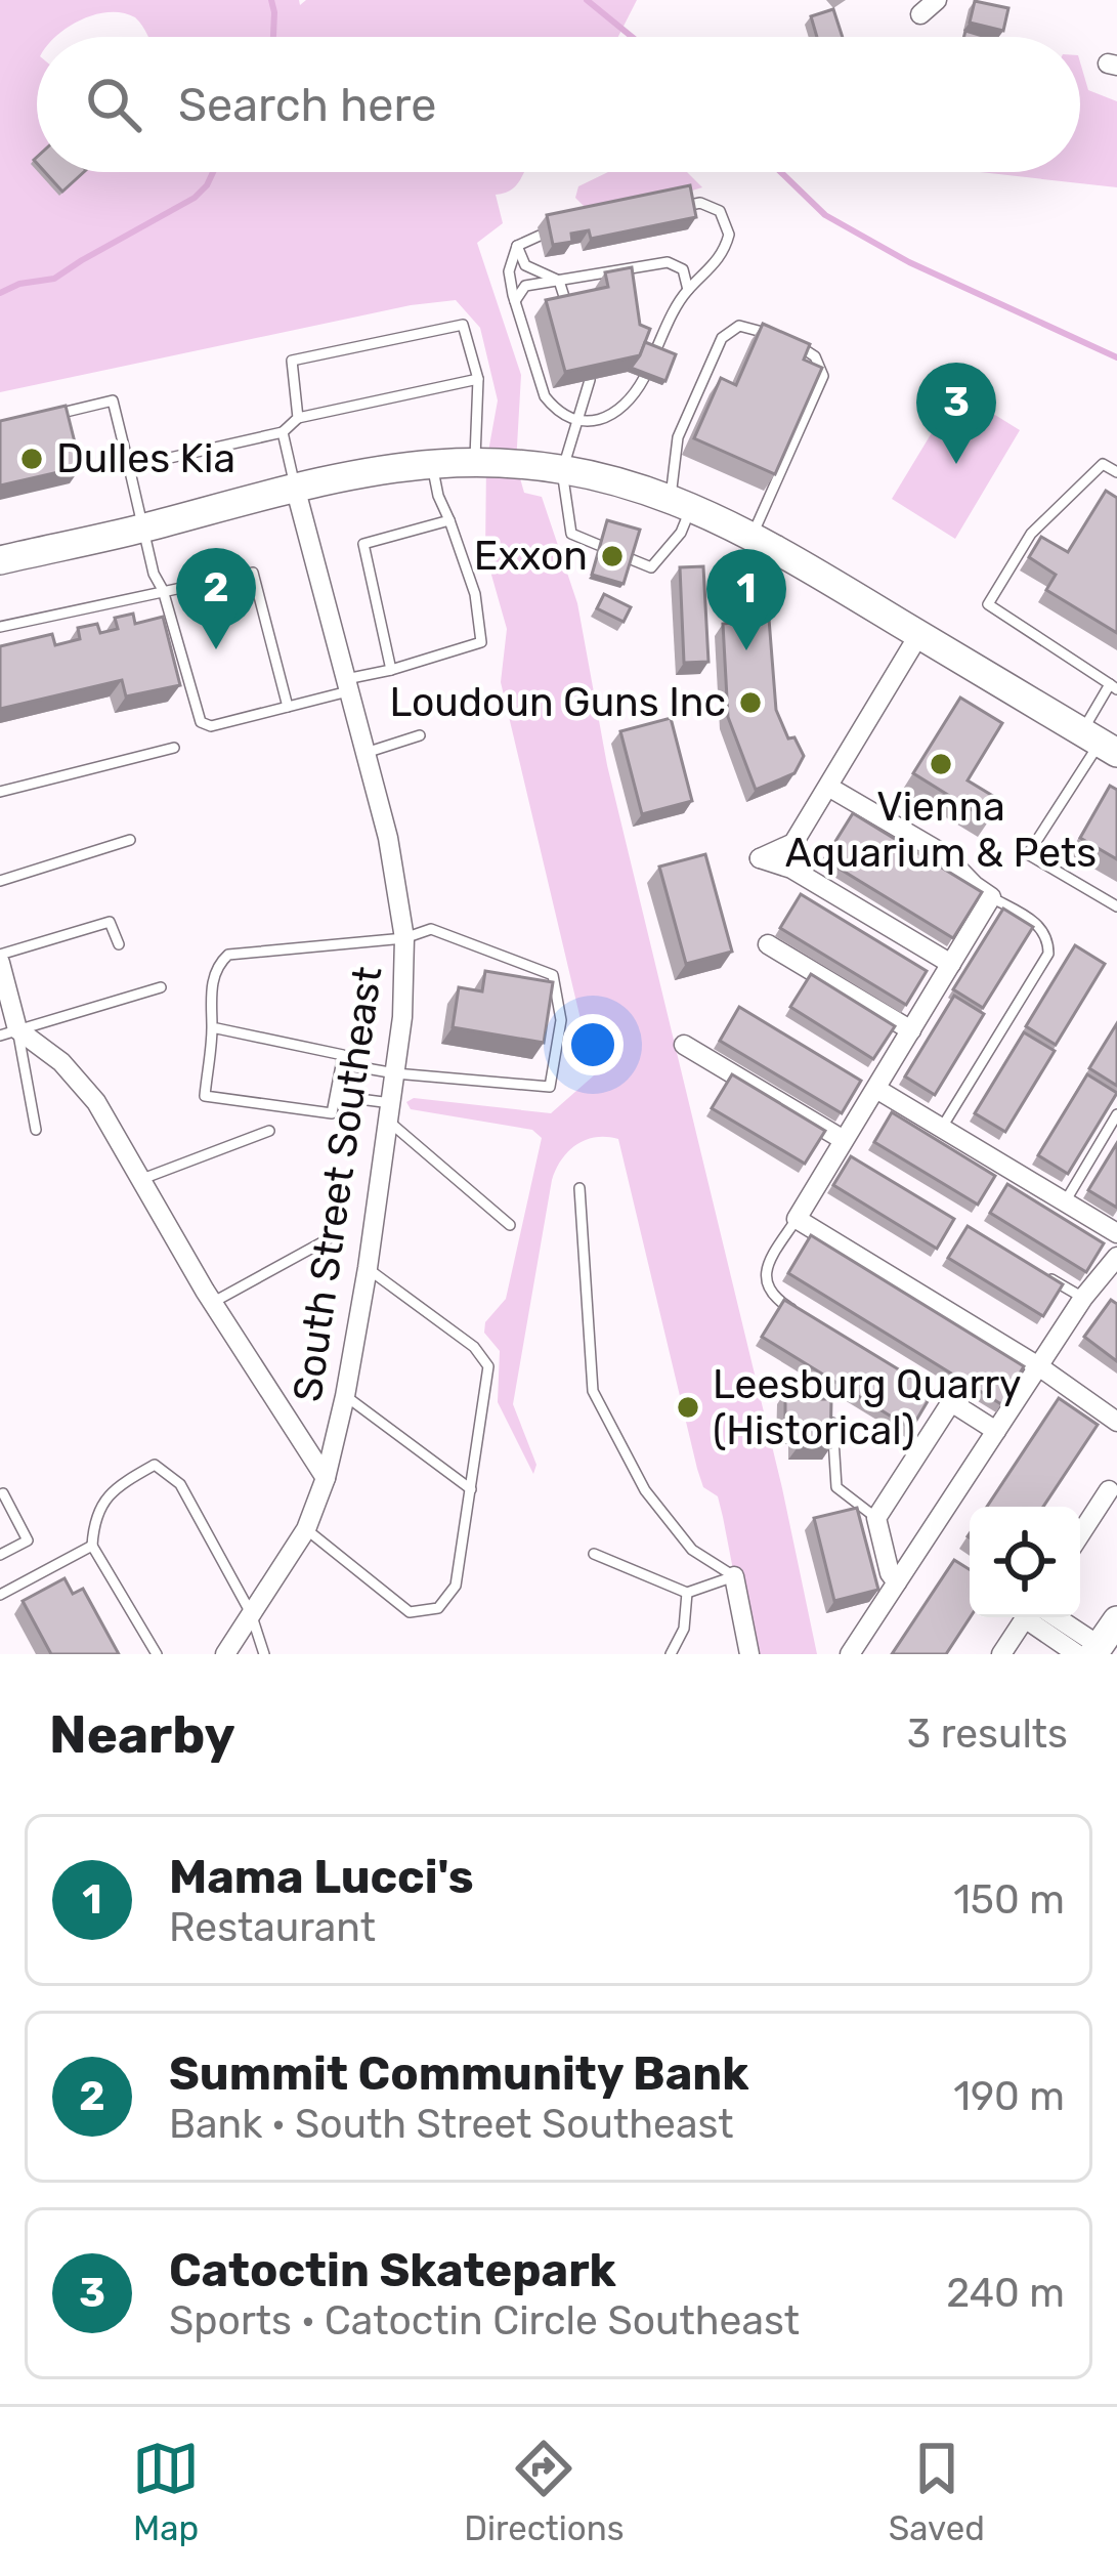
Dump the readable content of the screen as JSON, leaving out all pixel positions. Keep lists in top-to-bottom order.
{
  "streets": {
    "street": ["South Street Southeast"]
  },
  "places": [
    "Dulles Kia",
    "Exxon",
    "Loudoun Guns Inc",
    "Vienna Aquarium & Pets",
    "Leesburg Quarry (Historical)"
  ],
  "page": {
    "search": "Search here",
    "pins": ["3", "2", "1"],
    "heading": ["Nearby", "3 results"],
    "list": [
      {
        "mark": "1",
        "name": "Mama Lucci's",
        "note": "Restaurant",
        "value": "150 m"
      },
      {
        "mark": "2",
        "name": "Summit Community Bank",
        "note": "Bank · South Street Southeast",
        "value": "190 m"
      },
      {
        "mark": "3",
        "name": "Catoctin Skatepark",
        "note": "Sports · Catoctin Circle Southeast",
        "value": "240 m"
      }
    ],
    "nav": ["Map", "Directions", "Saved"]
  }
}
